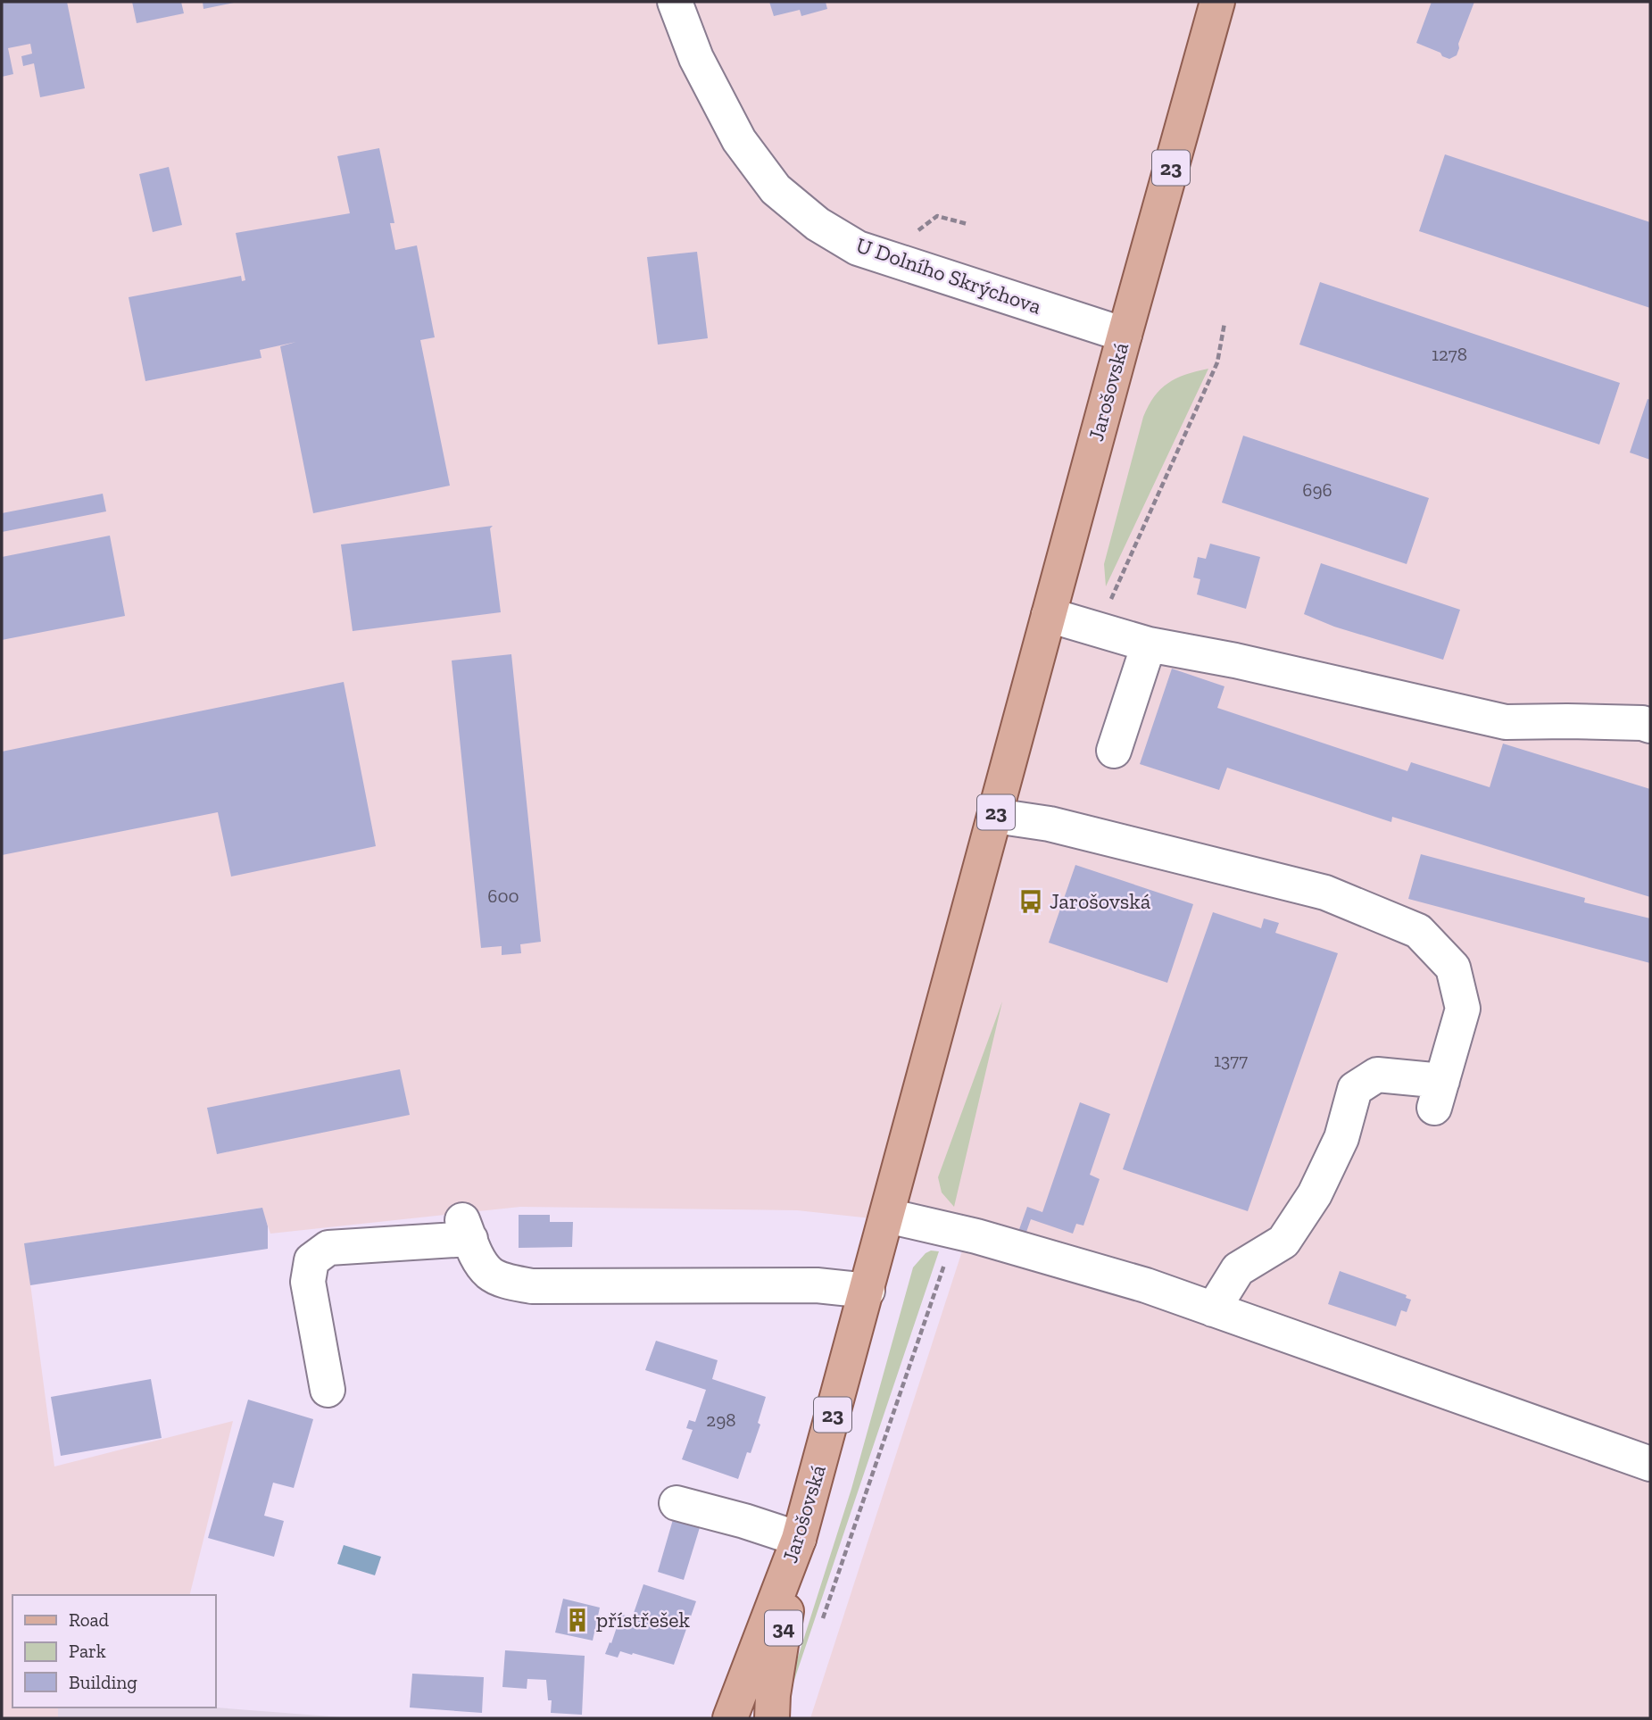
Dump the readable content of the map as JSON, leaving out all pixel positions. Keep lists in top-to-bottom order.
{
  "streets": {
    "main road": ["23", "Jarošovská", "34"],
    "street": ["U Dolního Skrýchova"]
  },
  "crossings": [
    ["U Dolního Skrýchova", "Jarošovská"],
    ["Jarošovská", "34"]
  ],
  "places": {
    "bus stop": ["Jarošovská"],
    "building": ["přístřešek"]
  },
  "house_numbers": [
    "1278",
    "696",
    "600",
    "1377",
    "298"
  ],
  "legend": ["Road", "Park", "Building"]
}
